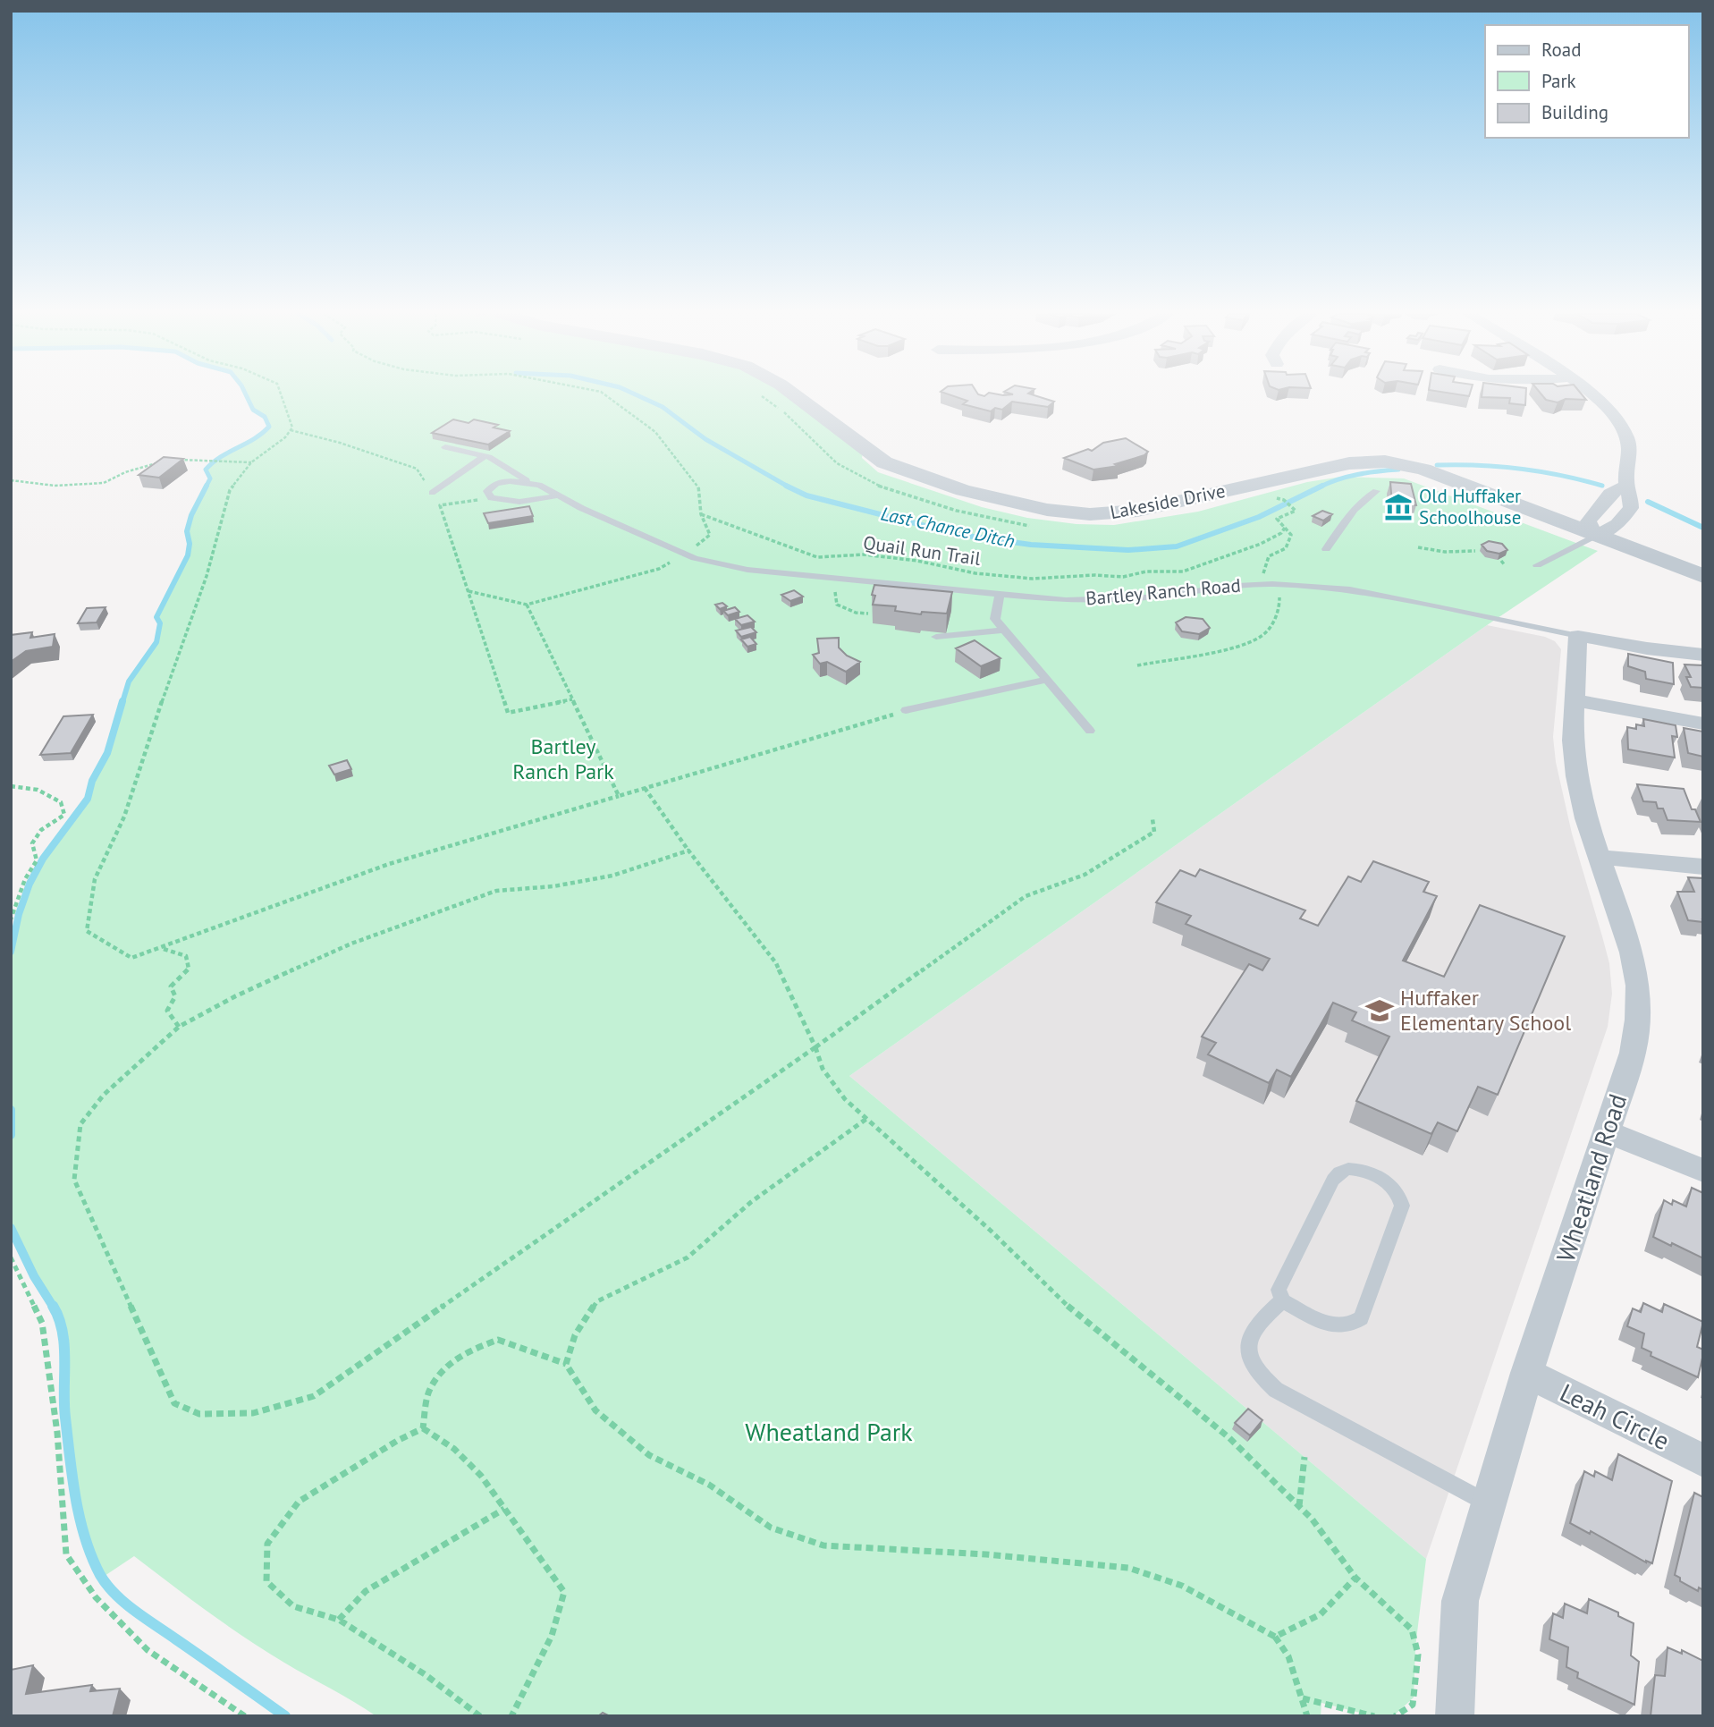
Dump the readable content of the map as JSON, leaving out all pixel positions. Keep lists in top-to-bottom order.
{
  "streets": {
    "street": [
      "Lakeside Drive",
      "Bartley Ranch Road",
      "Wheatland Road",
      "Leah Circle"
    ],
    "path": ["Quail Run Trail"]
  },
  "crossings": [
    ["Bartley Ranch Road", "Wheatland Road"],
    ["Wheatland Road", "Leah Circle"]
  ],
  "water": ["Last Chance Ditch"],
  "parks": ["Bartley Ranch Park", "Wheatland Park"],
  "places": {
    "museum": ["Old Huffaker Schoolhouse"],
    "school or university": ["Huffaker Elementary School"]
  },
  "legend": ["Road", "Park", "Building"]
}
